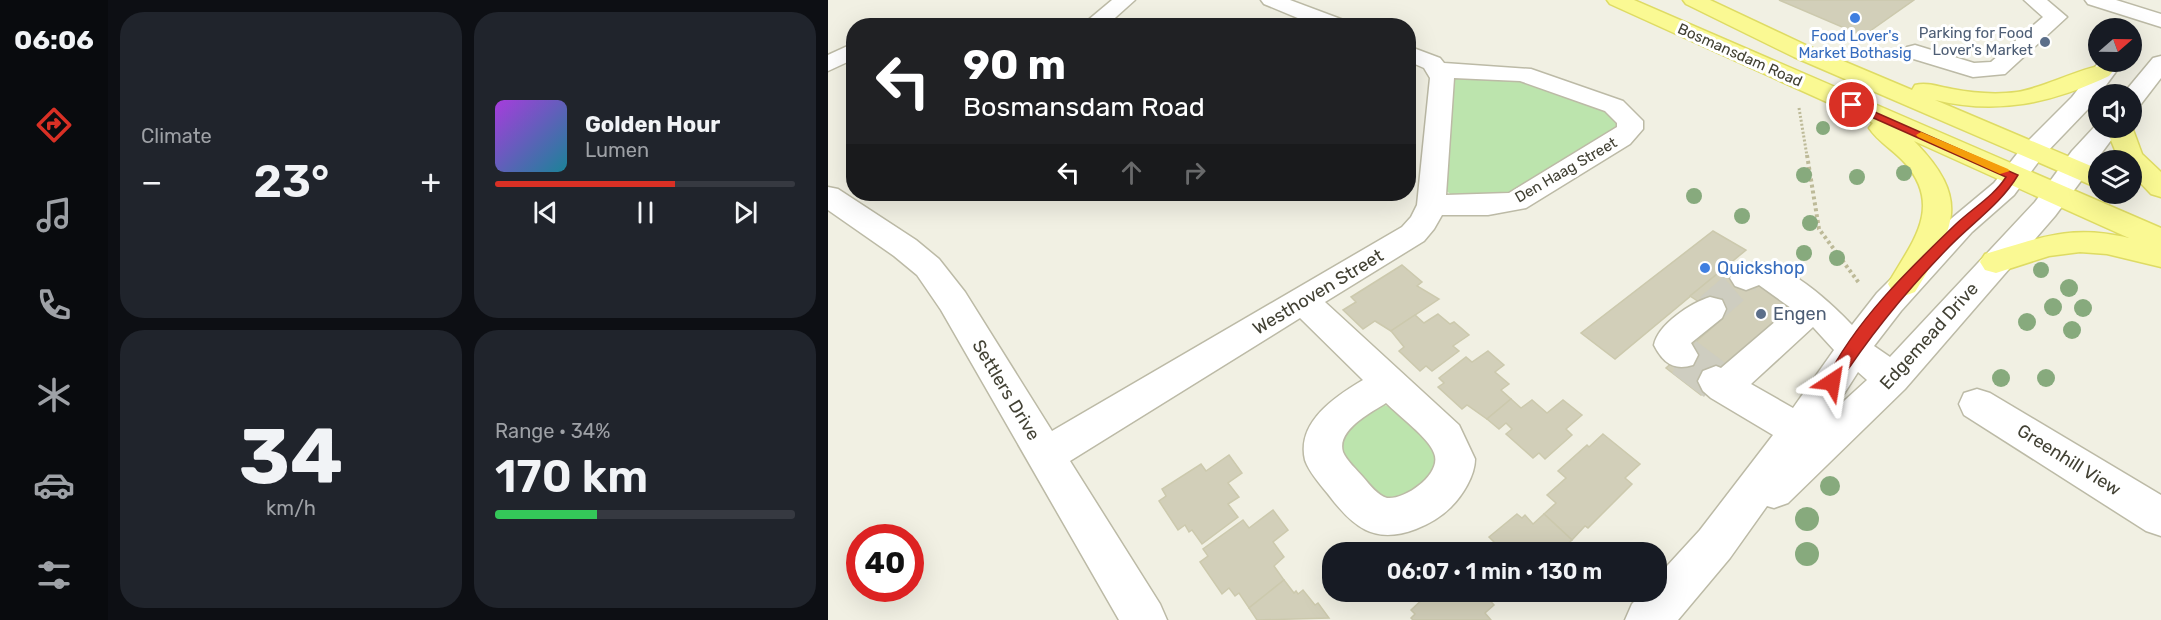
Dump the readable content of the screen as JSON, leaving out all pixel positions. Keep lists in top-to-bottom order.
{
  "streets": {
    "main road": ["Bosmansdam Road"],
    "street": [
      "Den Haag Street",
      "Westhoven Street",
      "Edgemead Drive",
      "Settlers Drive",
      "Greenhill View"
    ]
  },
  "crossings": [
    ["Bosmansdam Road", "Edgemead Drive"],
    ["Den Haag Street", "Westhoven Street"],
    ["Westhoven Street", "Settlers Drive"]
  ],
  "places": [
    "Food Lover's Market Bothasig",
    "Parking for Food Lover's Market",
    "Quickshop",
    "Engen"
  ],
  "north": "right",
  "page": {
    "tabs": "06:06",
    "tile": [
      "Climate",
      ["34", "km/h"],
      ["Range · 34%", "170 km"]
    ],
    "turn": ["90 m", "Bosmansdam Road"],
    "song": ["Golden Hour", "Lumen"],
    "heat": ["−", "23°", "+"],
    "limit": "40",
    "trip": "06:07 · 1 min · 130 m"
  }
}
